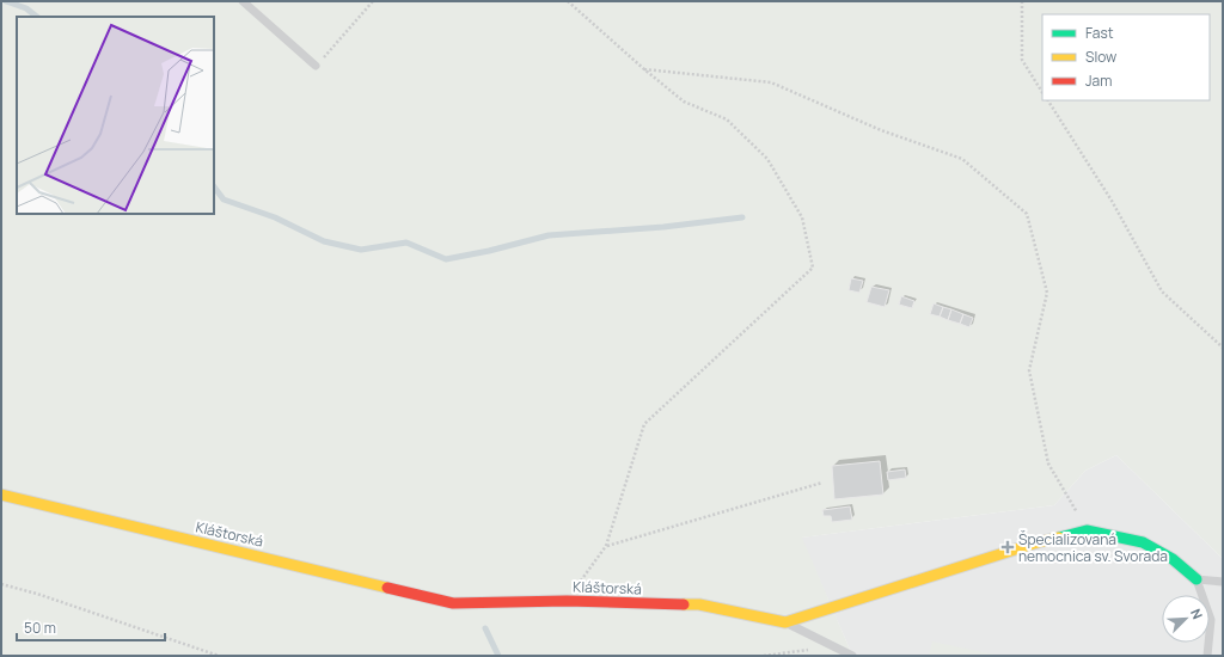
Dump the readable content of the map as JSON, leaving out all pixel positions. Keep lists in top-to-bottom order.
{
  "streets": {
    "street": ["Kláštorská"]
  },
  "places": {
    "health": ["Špecializovaná nemocnica sv. Svorada"]
  },
  "legend": ["Fast", "Slow", "Jam"],
  "scale_bar": "50 m",
  "north": "top right"
}
